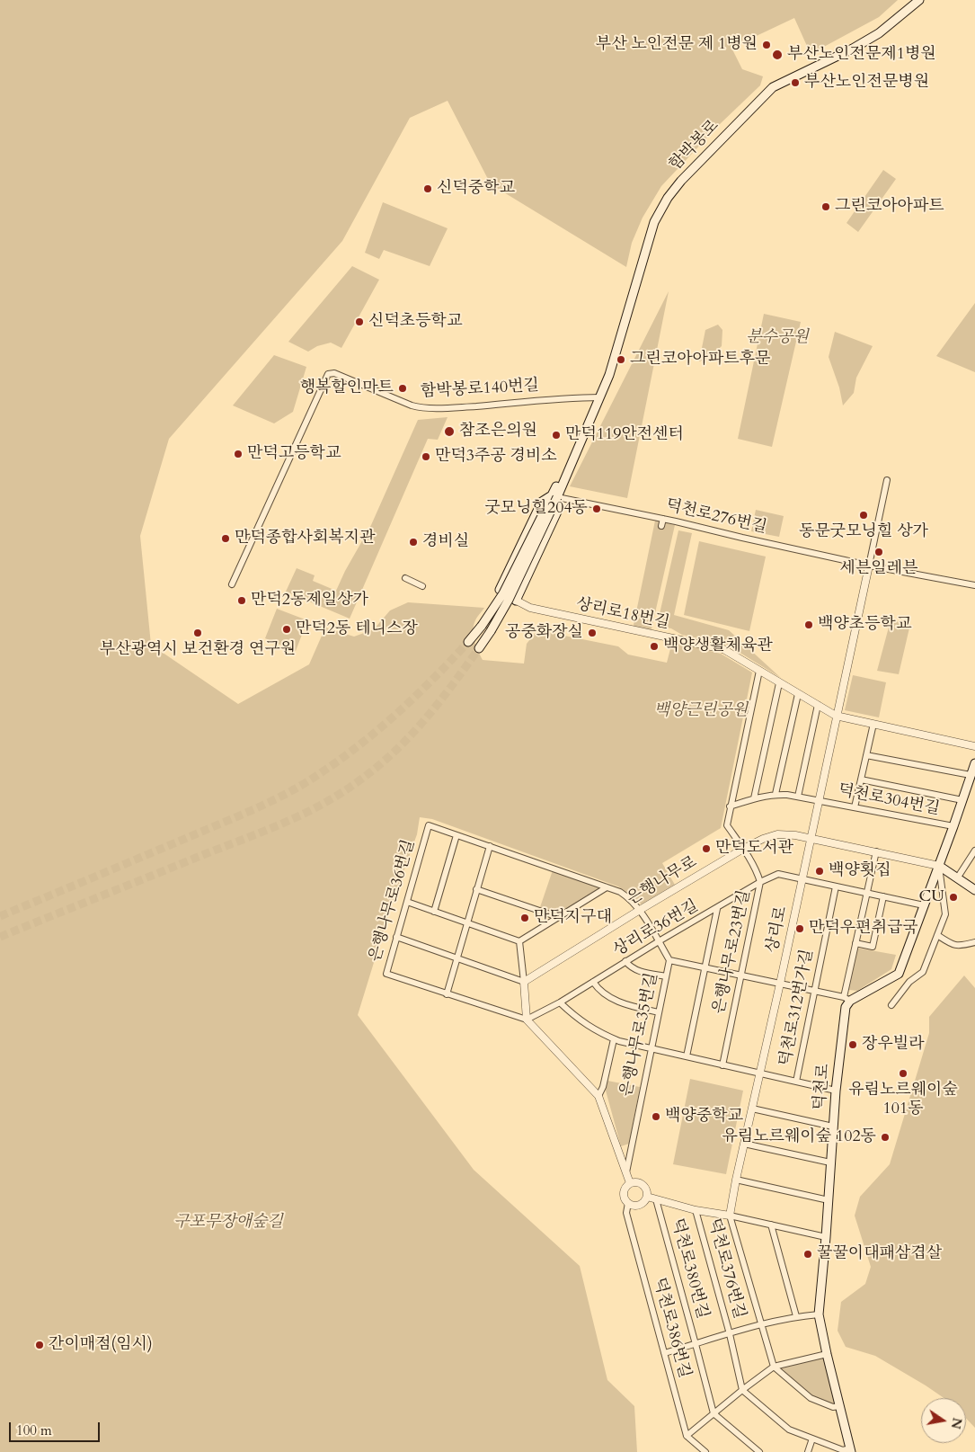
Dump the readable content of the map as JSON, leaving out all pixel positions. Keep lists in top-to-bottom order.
{
  "streets": {
    "main road": ["함박봉로", "덕천로"],
    "street": [
      "함박봉로140번길",
      "덕천로276번길",
      "상리로18번길",
      "덕천로304번길",
      "은행나무로",
      "은행나무로36번길",
      "상리로36번길",
      "상리로",
      "은행나무로23번길",
      "덕천로312번가길",
      "은행나무로35번길",
      "덕천로380번길",
      "덕천로376번길",
      "덕천로386번길"
    ]
  },
  "crossings": [
    ["함박봉로", "함박봉로140번길"],
    ["함박봉로", "덕천로276번길"],
    ["덕천로276번길", "상리로"],
    ["상리로18번길", "상리로"],
    ["상리로18번길", "은행나무로23번길"],
    ["덕천로304번길", "상리로"],
    ["덕천로304번길", "은행나무로23번길"],
    ["은행나무로", "은행나무로36번길"],
    ["은행나무로", "상리로"],
    ["은행나무로", "은행나무로23번길"],
    ["은행나무로", "은행나무로35번길"],
    ["은행나무로36번길", "상리로36번길"],
    ["은행나무로36번길", "은행나무로35번길"],
    ["상리로36번길", "상리로"],
    ["상리로36번길", "은행나무로23번길"],
    ["상리로36번길", "덕천로312번가길"],
    ["상리로36번길", "은행나무로35번길"],
    ["덕천로380번길", "덕천로376번길"],
    ["덕천로380번길", "덕천로386번길"]
  ],
  "parks": ["분수공원", "백양근린공원", "구포무장애숲길"],
  "places": [
    "부산 노인전문 제 1병원",
    "부산노인전문제1병원",
    "부산노인전문병원",
    "신덕중학교",
    "그린코아아파트",
    "신덕초등학교",
    "그린코아아파트후문",
    "행복할인마트",
    "참조은의원",
    "만덕119안전센터",
    "만덕고등학교",
    "만덕3주공 경비소",
    "굿모닝힐204동",
    "동문굿모닝힐 상가",
    "만덕종합사회복지관",
    "경비실",
    "세븐일레븐",
    "만덕2동제일상가",
    "백양초등학교",
    "만덕2동 테니스장",
    "부산광역시 보건환경 연구원",
    "공중화장실",
    "백양생활체육관",
    "만덕도서관",
    "백양횟집",
    "CU",
    "만덕지구대",
    "만덕우편취급국",
    "장우빌라",
    "유림노르웨이숲 101동",
    "백양중학교",
    "유림노르웨이숲 102동",
    "꿀꿀이대패삼겹살",
    "간이매점(임시)"
  ],
  "scale_bar": "100 m",
  "north": "right"
}
